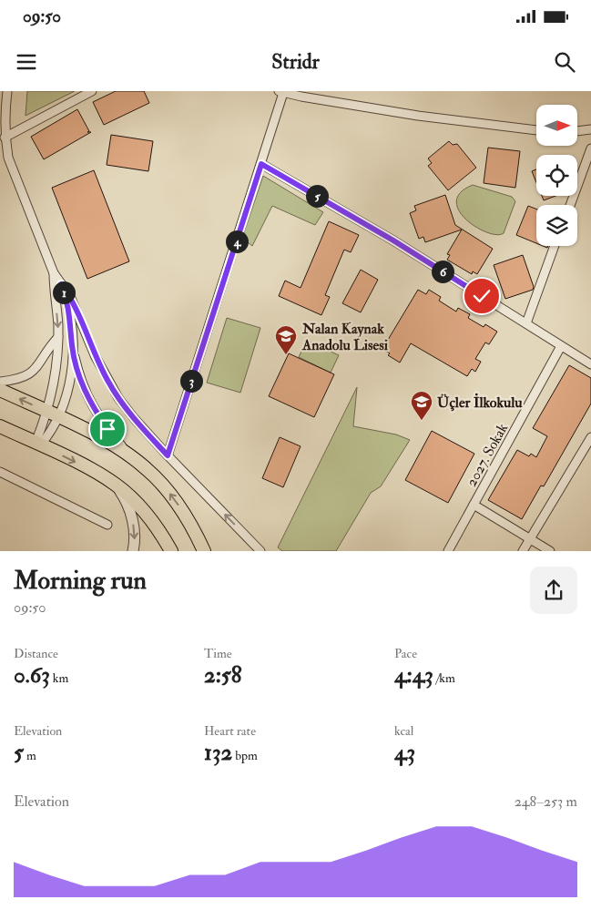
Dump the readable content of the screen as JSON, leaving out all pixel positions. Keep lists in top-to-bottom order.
{
  "streets": {
    "street": ["2027. Sokak"]
  },
  "places": {
    "school or university": ["Nalan Kaynak Anadolu Lisesi", "Üçler İlkokulu"]
  },
  "north": "right",
  "page": {
    "status": "09:50",
    "header": "Stridr",
    "pins": [
      "5",
      "4",
      "6",
      "1",
      "3"
    ],
    "heading": ["Morning run", "09:50"],
    "stats": [
      ["Distance", "0.63 km"],
      ["Time", "2:58"],
      ["Pace", "4:43 /km"],
      ["Elevation", "5 m"],
      ["Heart rate", "132 bpm"],
      ["kcal", "43"]
    ],
    "chart": ["Elevation", "248–253 m"]
  }
}
